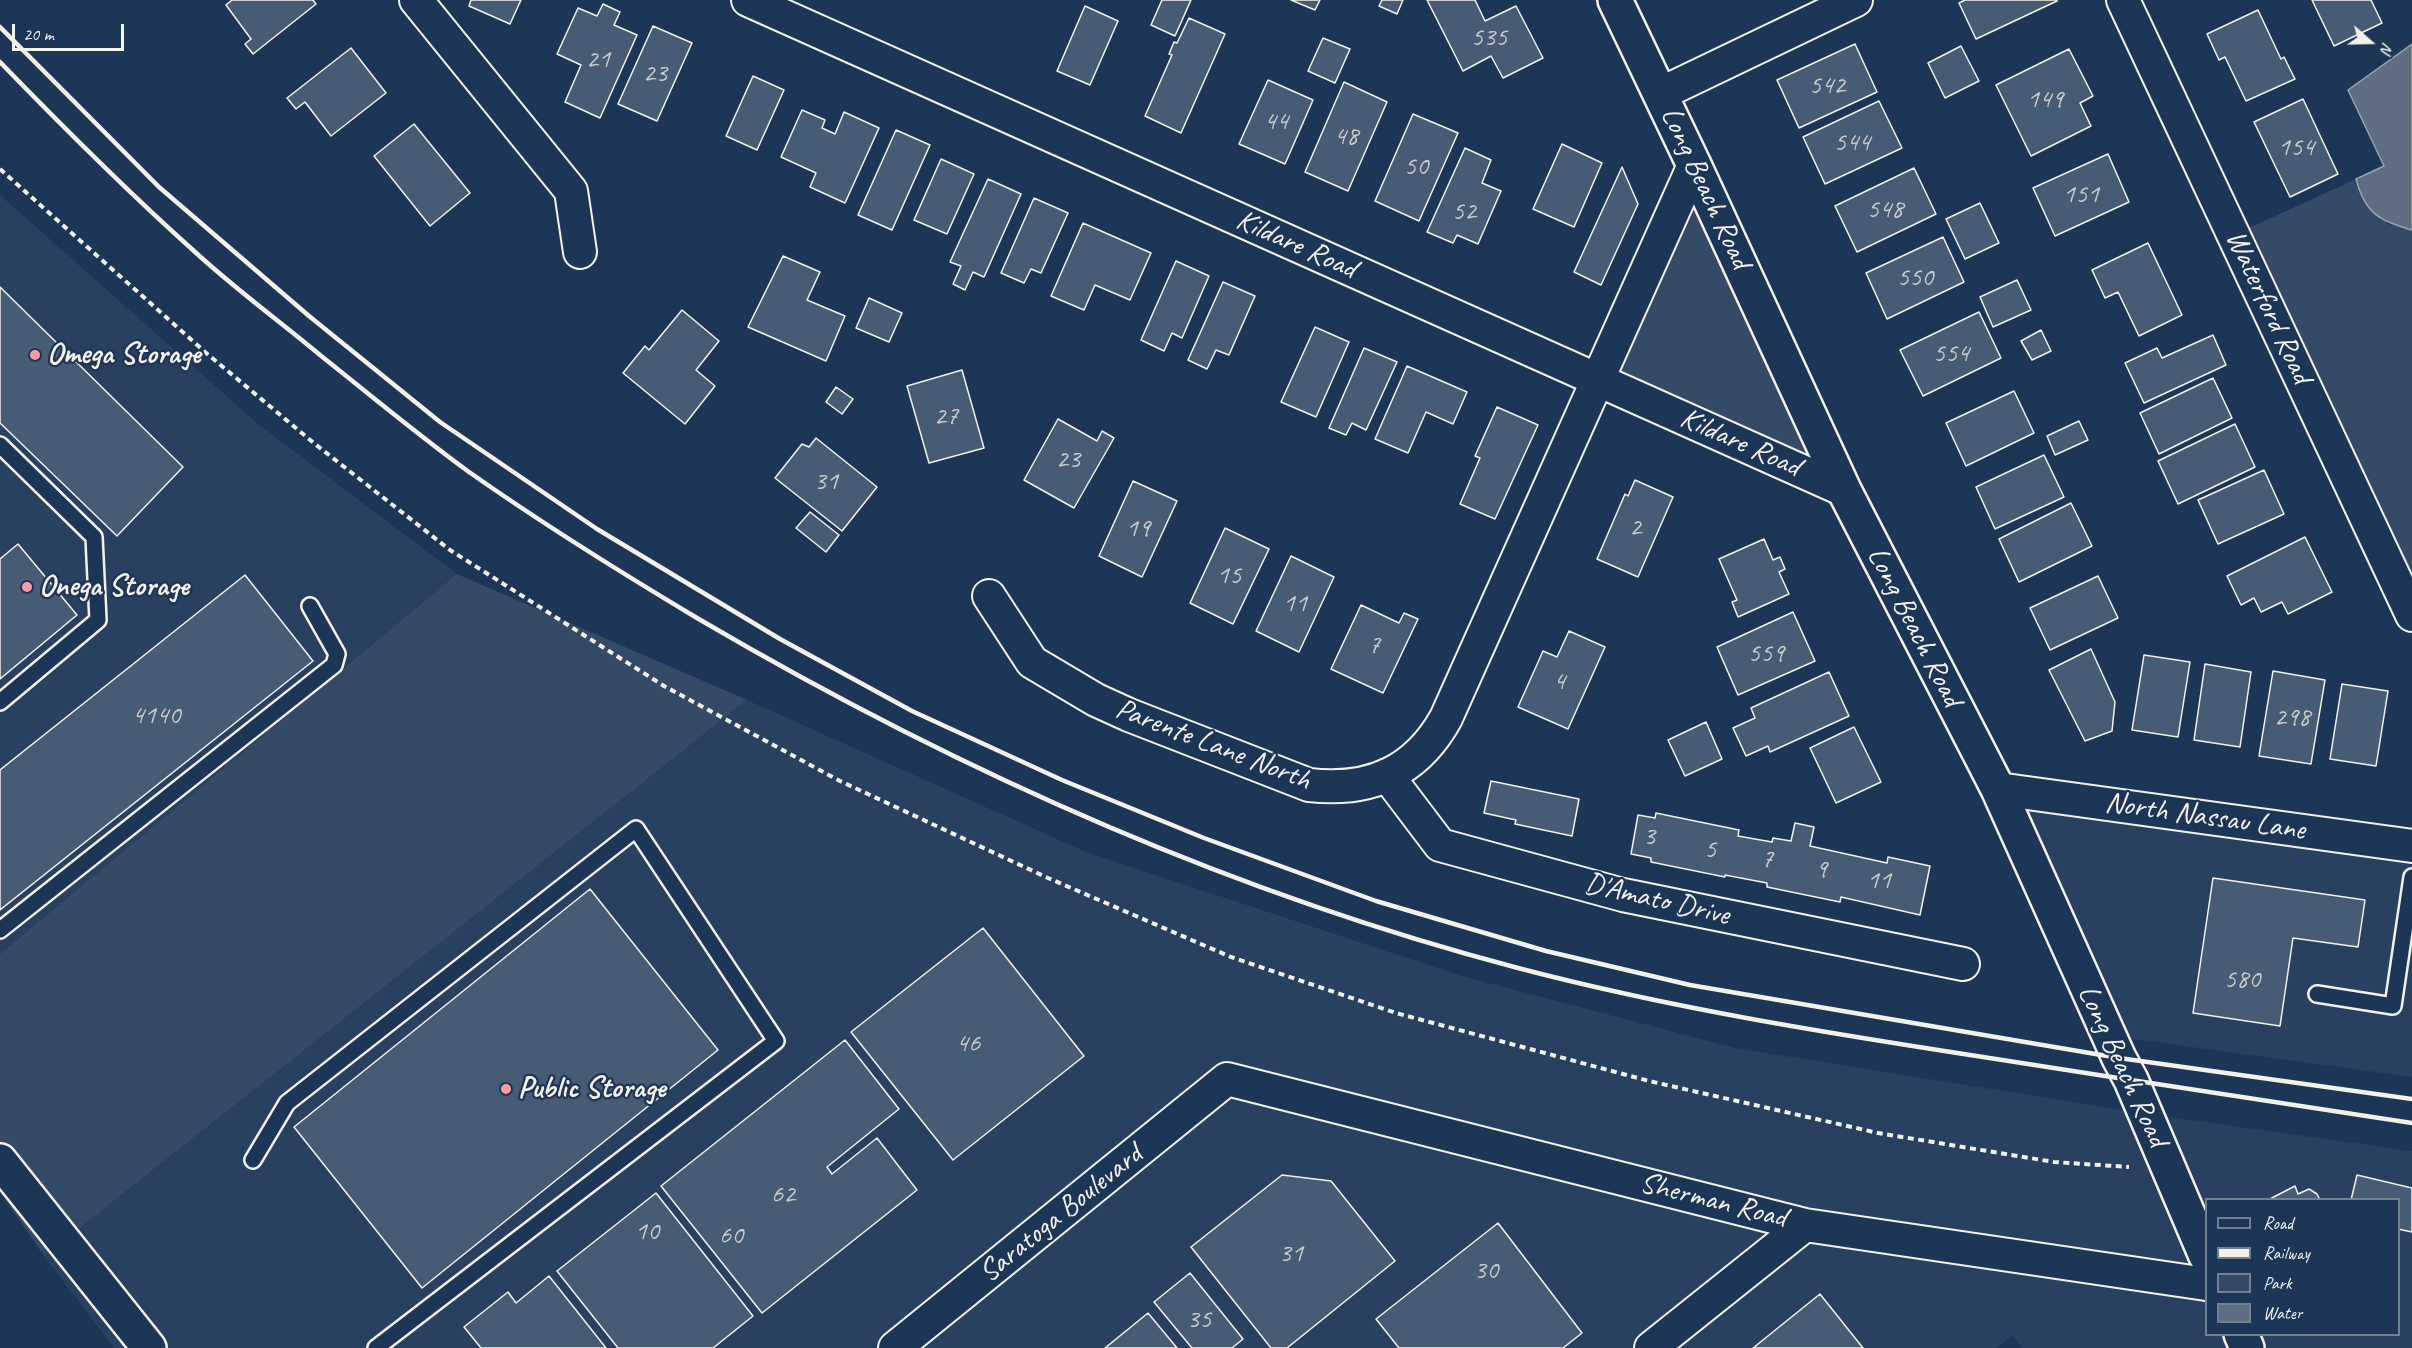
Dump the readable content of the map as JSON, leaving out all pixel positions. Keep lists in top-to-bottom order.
{
  "streets": {
    "main road": ["Long Beach Road"],
    "street": [
      "Kildare Road",
      "Waterford Road",
      "Parente Lane North",
      "North Nassau Lane",
      "D'Amato Drive",
      "Sherman Road",
      "Saratoga Boulevard"
    ]
  },
  "crossings": [
    ["Long Beach Road", "Kildare Road"],
    ["Long Beach Road", "Parente Lane North"],
    ["Long Beach Road", "North Nassau Lane"],
    ["Kildare Road", "Parente Lane North"],
    ["Parente Lane North", "D'Amato Drive"],
    ["Sherman Road", "Saratoga Boulevard"]
  ],
  "places": ["Omega Storage", "Onega Storage", "Public Storage"],
  "house_numbers": [
    "535",
    "21",
    "23",
    "542",
    "149",
    "44",
    "48",
    "544",
    "154",
    "50",
    "151",
    "548",
    "52",
    "550",
    "554",
    "27",
    "23",
    "31",
    "2",
    "19",
    "15",
    "11",
    "7",
    "559",
    "4",
    "4140",
    "298",
    "3",
    "5",
    "7",
    "9",
    "11",
    "580",
    "46",
    "62",
    "10",
    "60",
    "31",
    "30",
    "35"
  ],
  "legend": [
    "Road",
    "Railway",
    "Park",
    "Water"
  ],
  "scale_bar": "20 m",
  "north": "right"
}
